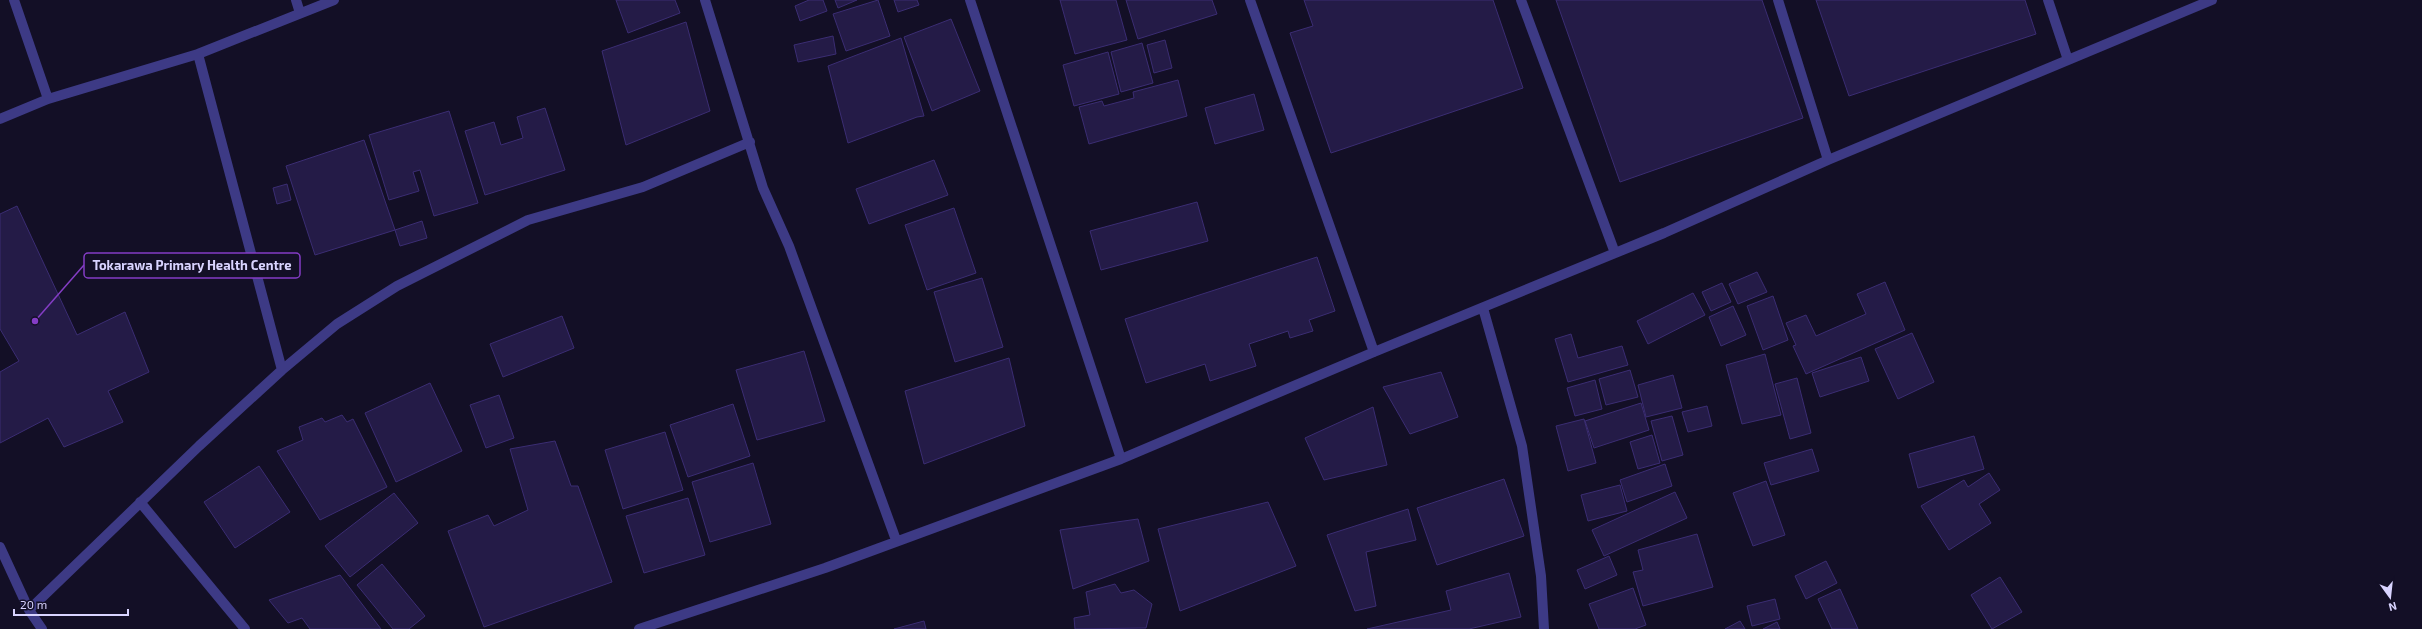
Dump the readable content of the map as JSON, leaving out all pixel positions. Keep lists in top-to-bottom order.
{
  "places": ["Tokarawa Primary Health Centre"],
  "scale_bar": "20 m",
  "north": "bottom"
}
